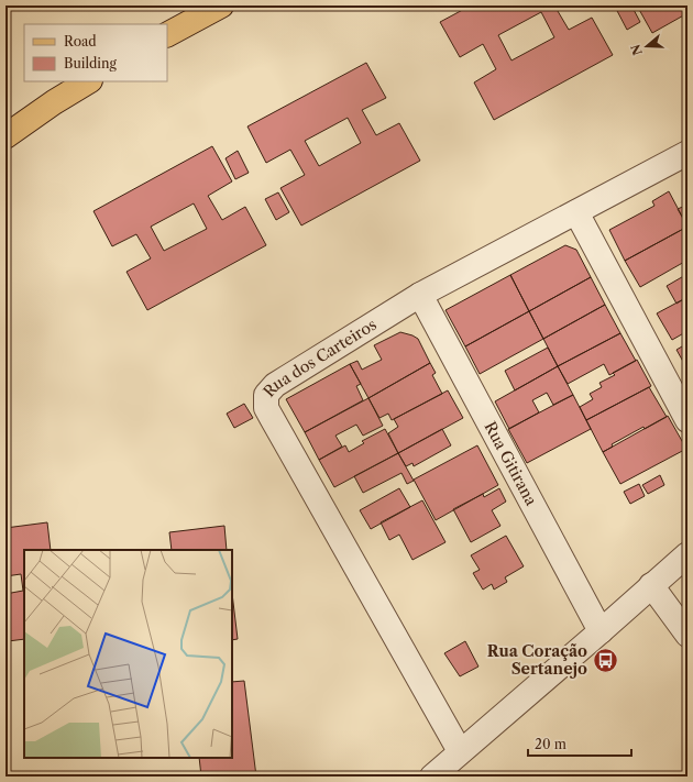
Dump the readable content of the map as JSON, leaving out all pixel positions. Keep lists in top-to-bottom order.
{
  "streets": {
    "street": ["Rua dos Carteiros", "Rua Gitirana"]
  },
  "crossings": [
    ["Rua dos Carteiros", "Rua Gitirana"]
  ],
  "places": {
    "bus stop": ["Rua Coração Sertanejo"]
  },
  "legend": ["Road", "Building"],
  "scale_bar": "20 m",
  "north": "left"
}
